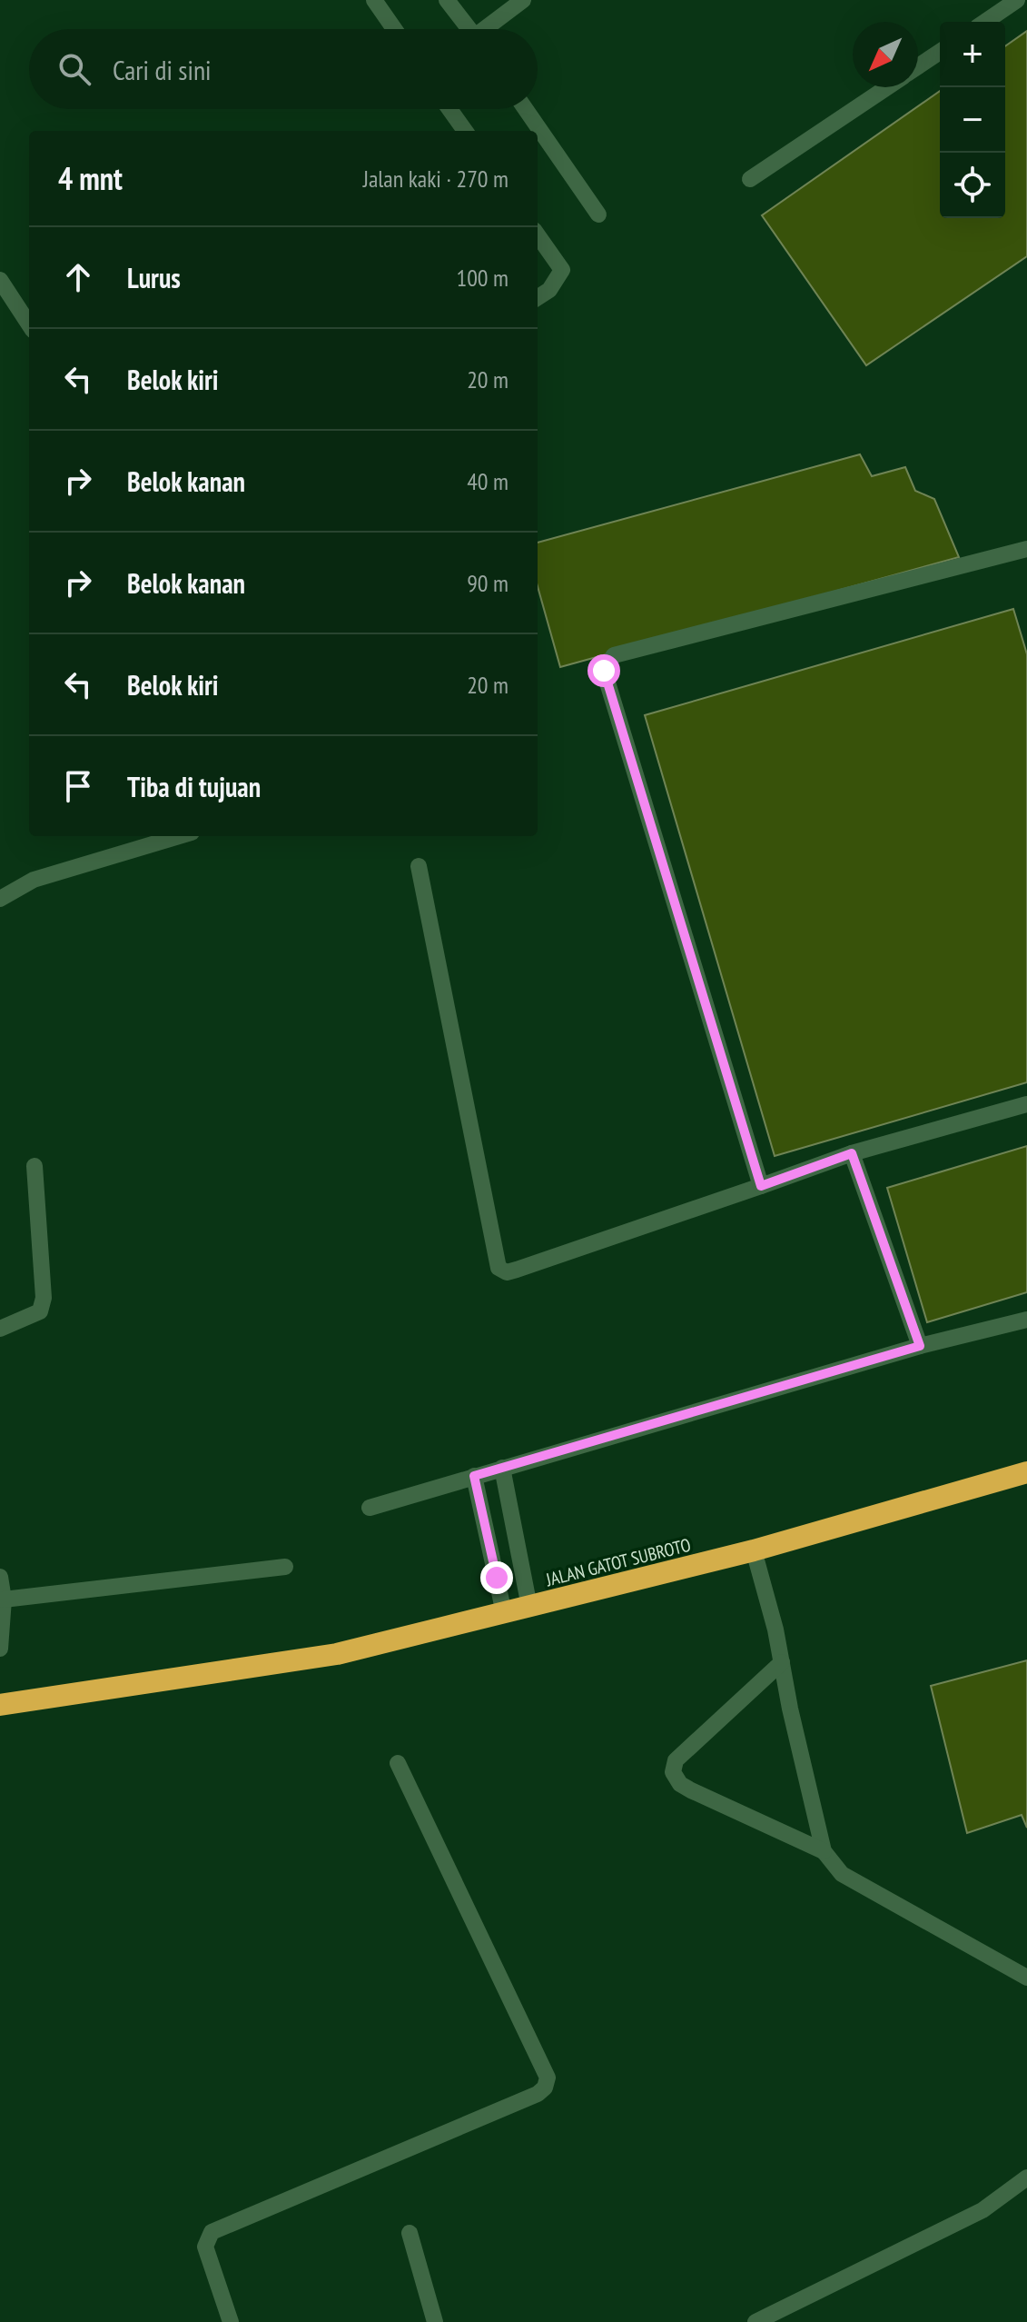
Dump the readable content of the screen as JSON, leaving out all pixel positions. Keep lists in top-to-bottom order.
{
  "streets": {
    "highway": ["JALAN GATOT SUBROTO"]
  },
  "north": "bottom left",
  "page": {
    "map_buttons": ["+", "−"],
    "search": "Cari di sini",
    "heading": ["4 mnt", "Jalan kaki · 270 m"],
    "list": [
      ["Lurus", "100 m"],
      ["Belok kiri", "20 m"],
      ["Belok kanan", "40 m"],
      ["Belok kanan", "90 m"],
      ["Belok kiri", "20 m"],
      "Tiba di tujuan"
    ]
  }
}
